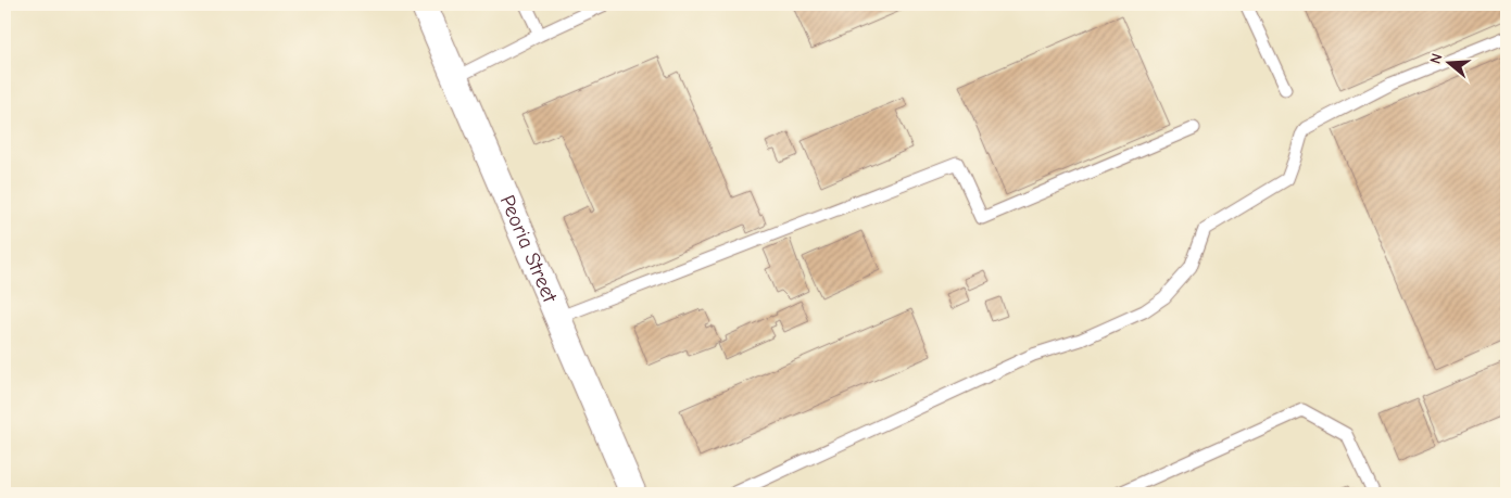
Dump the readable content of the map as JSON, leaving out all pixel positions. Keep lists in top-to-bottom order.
{
  "streets": {
    "street": ["Peoria Street"]
  },
  "north": "left"
}
